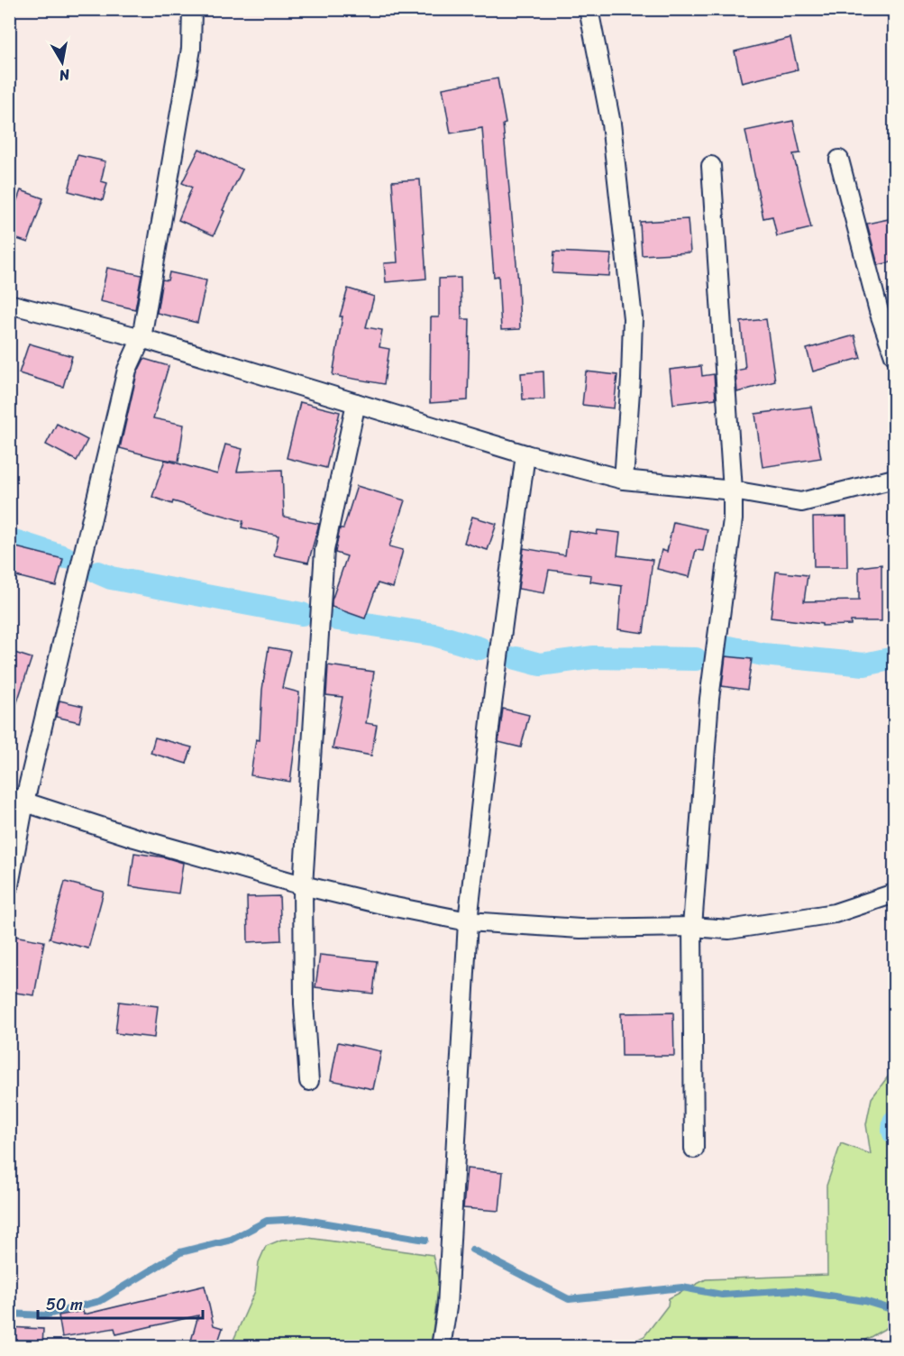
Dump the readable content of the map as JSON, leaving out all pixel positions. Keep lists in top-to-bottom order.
{
  "scale_bar": "50 m",
  "north": "bottom"
}
